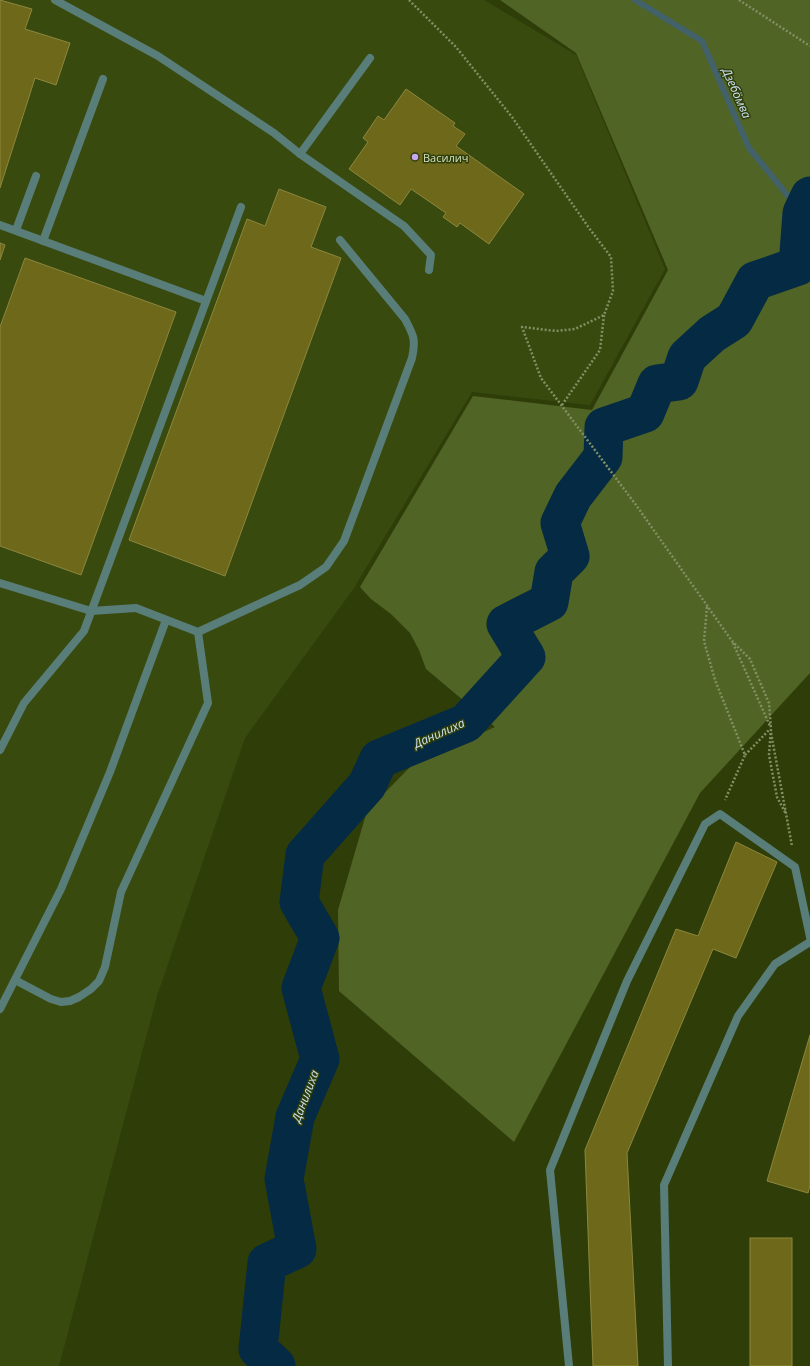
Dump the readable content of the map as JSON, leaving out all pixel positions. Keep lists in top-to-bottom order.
{
  "water": ["Дзебӧмва", "Данилиха"],
  "places": ["Василич"]
}
